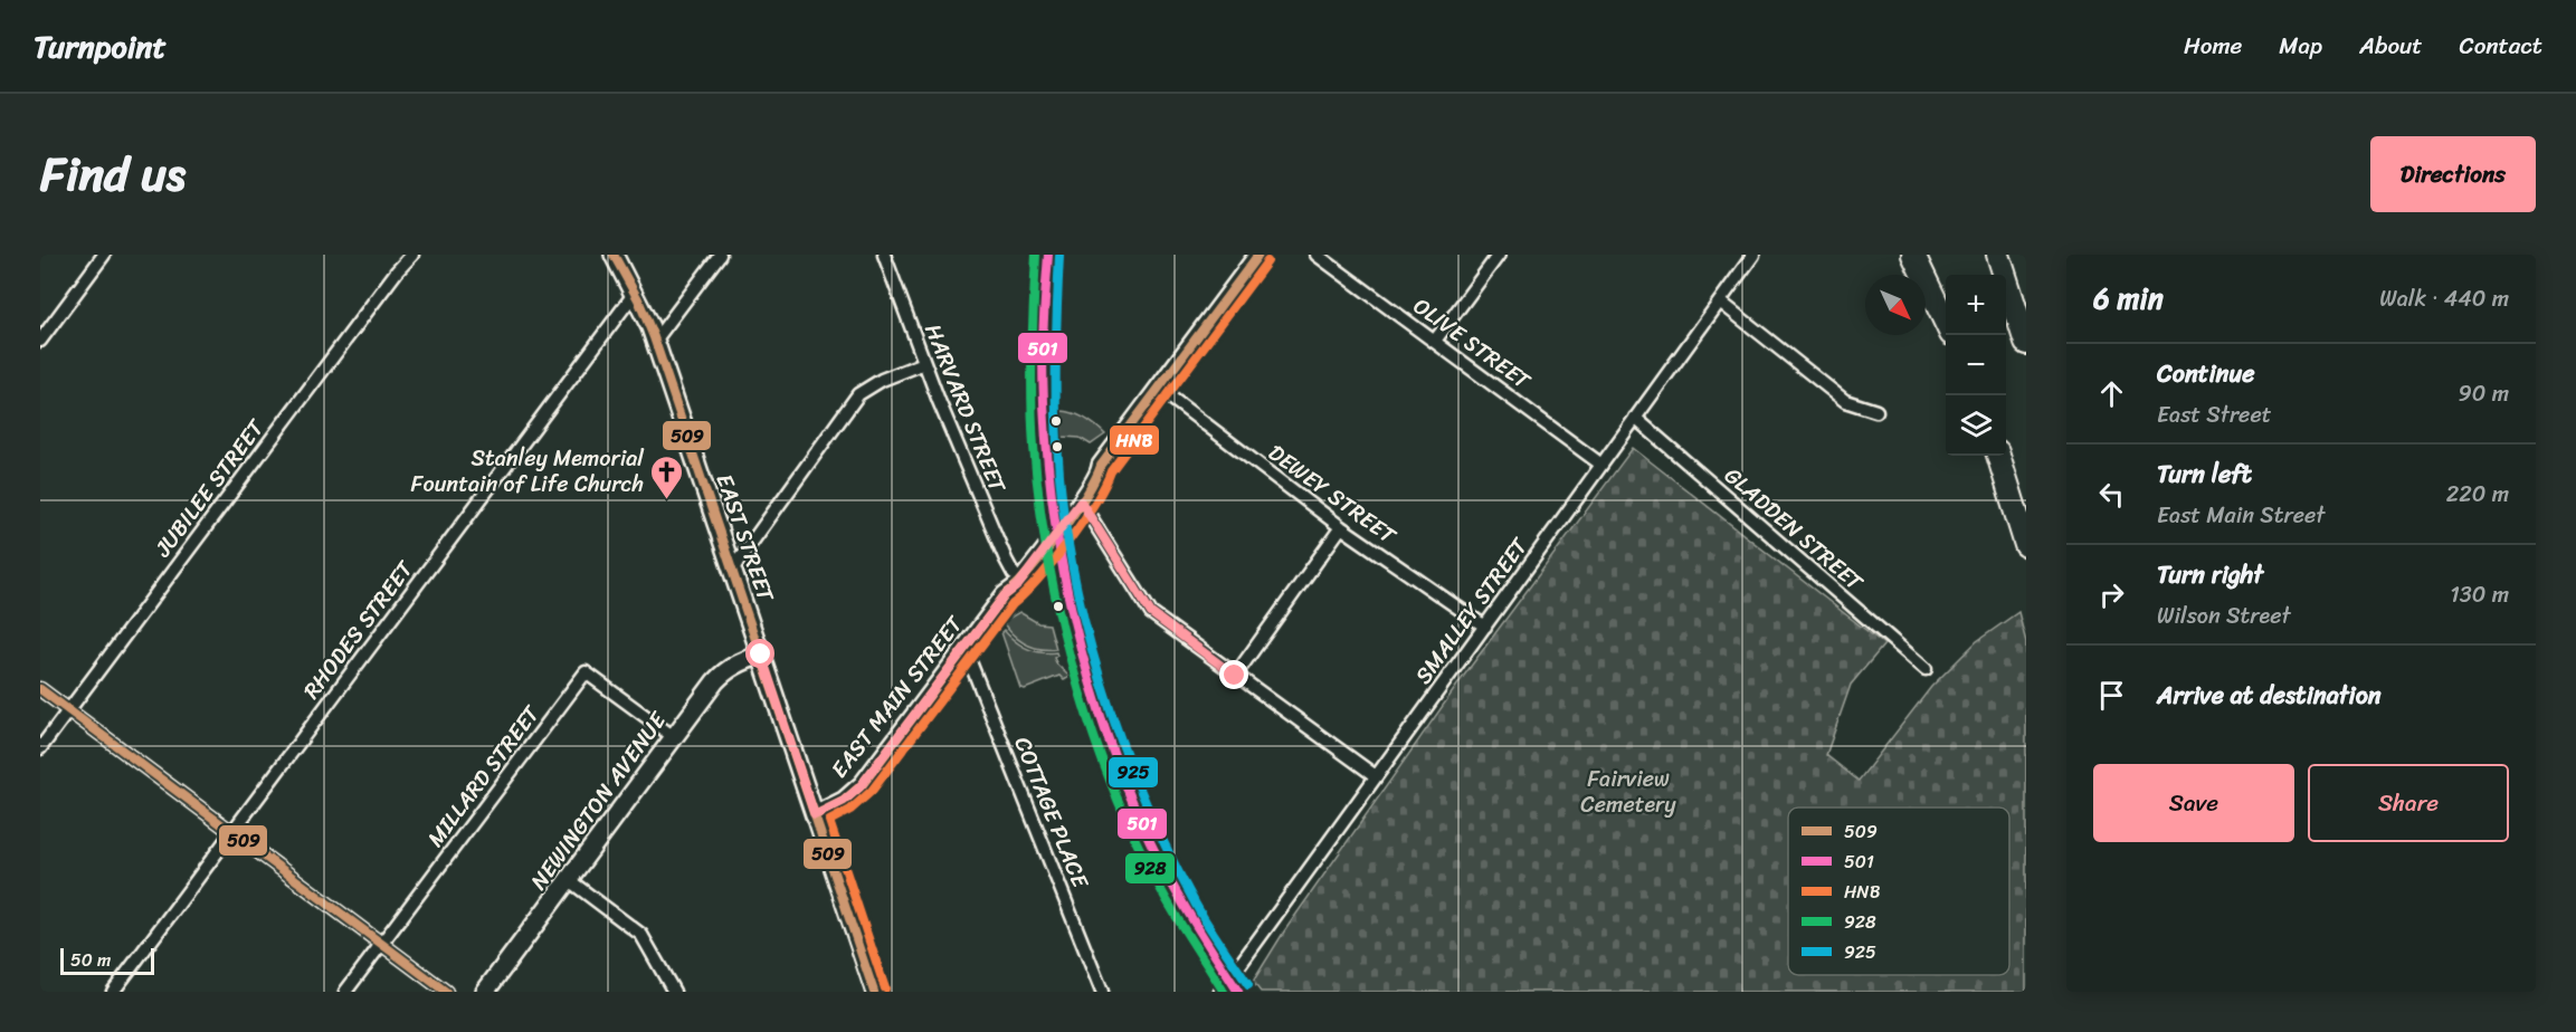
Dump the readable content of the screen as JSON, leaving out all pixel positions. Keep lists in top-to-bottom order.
{
  "streets": {
    "main road": ["EAST STREET", "EAST MAIN STREET", "NEWINGTON AVENUE"],
    "street": [
      "OLIVE STREET",
      "HARVARD STREET",
      "JUBILEE STREET",
      "DEWEY STREET",
      "GLADDEN STREET",
      "SMALLEY STREET",
      "RHODES STREET",
      "MILLARD STREET",
      "COTTAGE PLACE"
    ]
  },
  "crossings": [
    ["OLIVE STREET", "SMALLEY STREET"],
    ["HARVARD STREET", "EAST MAIN STREET"],
    ["DEWEY STREET", "SMALLEY STREET"],
    ["DEWEY STREET", "EAST MAIN STREET"],
    ["GLADDEN STREET", "SMALLEY STREET"],
    ["EAST STREET", "RHODES STREET"],
    ["EAST STREET", "EAST MAIN STREET"],
    ["EAST STREET", "NEWINGTON AVENUE"],
    ["EAST MAIN STREET", "COTTAGE PLACE"],
    ["MILLARD STREET", "NEWINGTON AVENUE"]
  ],
  "parks": ["Fairview Cemetery"],
  "places": {
    "church": ["Stanley Memorial Fountain of Life Church"]
  },
  "lines": [
    "transit line 509",
    "transit line 501",
    "transit line 928",
    "transit line 925",
    "transit line HNB"
  ],
  "legend": [
    "509",
    "501",
    "HNB",
    "928",
    "925"
  ],
  "scale_bar": "50 m",
  "north": "bottom right",
  "page": {
    "header": "Turnpoint",
    "nav": [
      "Home",
      "Map",
      "About",
      "Contact"
    ],
    "title": "Find us",
    "buttons": [
      "Directions",
      ["Save", "Share"]
    ],
    "heading": ["6 min", "Walk · 440 m"],
    "map_buttons": ["+", "−"],
    "list": [
      ["Continue", "East Street", "90 m"],
      ["Turn left", "East Main Street", "220 m"],
      ["Turn right", "Wilson Street", "130 m"],
      "Arrive at destination"
    ],
    "scale": "50 m"
  }
}
